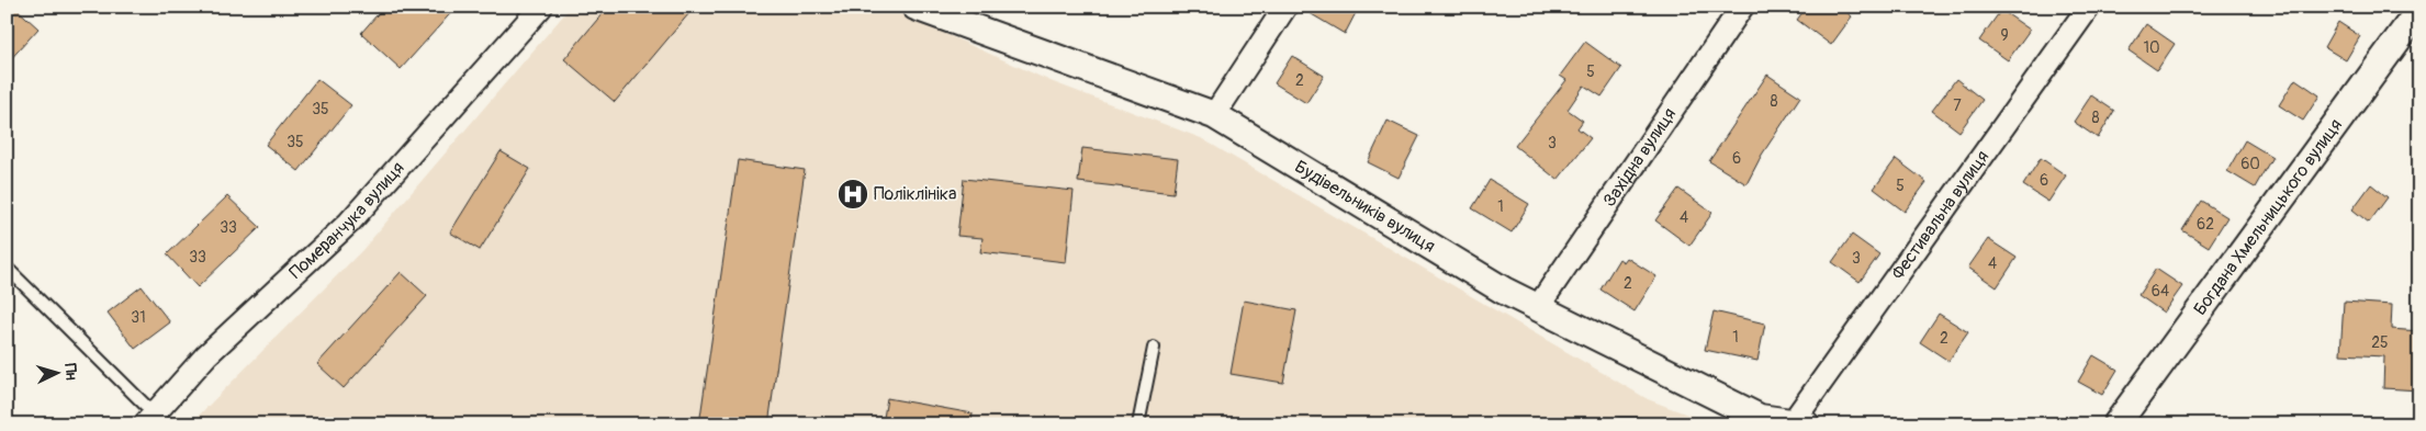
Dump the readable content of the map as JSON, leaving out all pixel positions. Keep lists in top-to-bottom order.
{
  "streets": {
    "street": [
      "Західна вулиця",
      "Будівельників вулиця",
      "Фестивальна вулиця",
      "Богдана Хмельницького вулиця",
      "Померанчука вулиця"
    ]
  },
  "crossings": [
    ["Західна вулиця", "Будівельників вулиця"],
    ["Будівельників вулиця", "Фестивальна вулиця"]
  ],
  "places": {
    "hospital": ["Поліклініка"]
  },
  "house_numbers": [
    "9",
    "10",
    "5",
    "2",
    "8",
    "7",
    "35",
    "8",
    "35",
    "3",
    "6",
    "60",
    "6",
    "5",
    "1",
    "4",
    "62",
    "33",
    "33",
    "3",
    "4",
    "2",
    "64",
    "31",
    "1",
    "2",
    "25"
  ],
  "north": "right"
}
